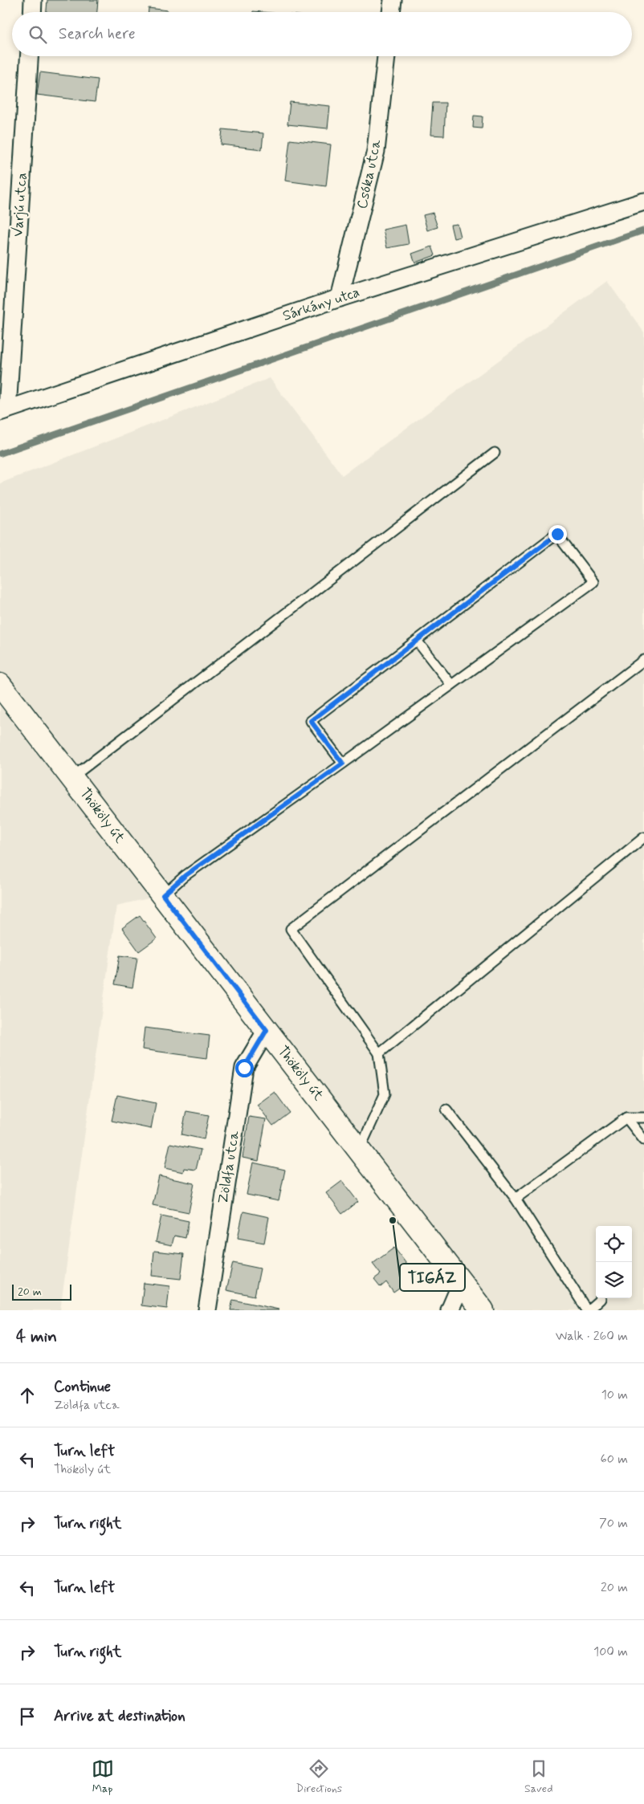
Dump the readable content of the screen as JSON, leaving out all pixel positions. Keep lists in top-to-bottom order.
{
  "streets": {
    "main road": ["Thököly út"],
    "street": [
      "Csóka utca",
      "Varjú utca",
      "Sárkány utca",
      "Zöldfa utca"
    ]
  },
  "crossings": [
    ["Csóka utca", "Sárkány utca"],
    ["Varjú utca", "Sárkány utca"],
    ["Thököly út", "Zöldfa utca"]
  ],
  "places": ["TIGÁZ"],
  "scale_bar": "20 m",
  "page": {
    "search": "Search here",
    "scale": "20 m",
    "heading": ["4 min", "Walk · 260 m"],
    "list": [
      ["Continue", "Zöldfa utca", "10 m"],
      ["Turn left", "Thököly út", "60 m"],
      ["Turn right", "70 m"],
      ["Turn left", "20 m"],
      ["Turn right", "100 m"],
      "Arrive at destination"
    ],
    "nav": ["Map", "Directions", "Saved"]
  }
}
